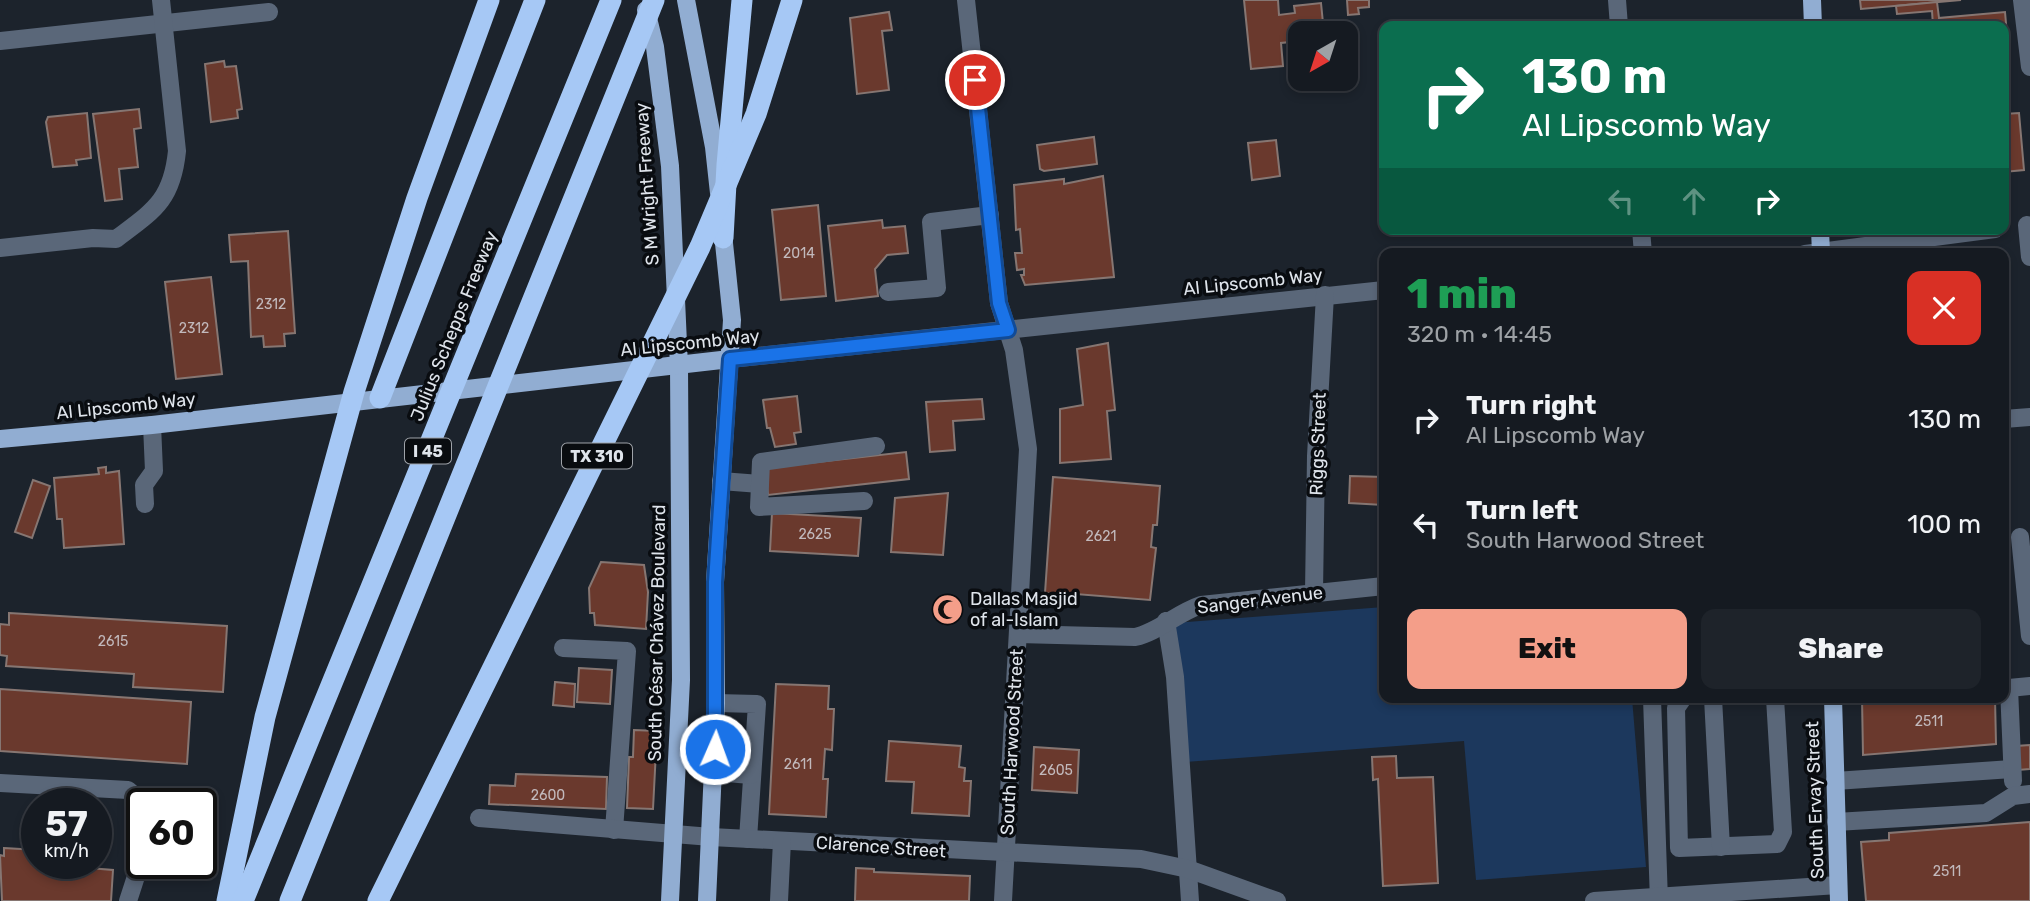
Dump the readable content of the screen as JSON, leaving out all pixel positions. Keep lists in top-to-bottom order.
{
  "streets": {
    "highway": ["Julius Schepps Freeway", "I 45", "TX 310"],
    "main road": [
      "S M Wright Freeway",
      "Al Lipscomb Way",
      "South César Chávez Boulevard",
      "South Ervay Street"
    ],
    "street": [
      "Riggs Street",
      "Sanger Avenue",
      "South Harwood Street",
      "Clarence Street"
    ]
  },
  "crossings": [
    ["S M Wright Freeway", "Al Lipscomb Way"],
    ["S M Wright Freeway", "South César Chávez Boulevard"],
    ["Al Lipscomb Way", "Riggs Street"],
    ["Al Lipscomb Way", "South César Chávez Boulevard"],
    ["Al Lipscomb Way", "South Harwood Street"],
    ["Riggs Street", "Sanger Avenue"],
    ["Sanger Avenue", "South Harwood Street"],
    ["South César Chávez Boulevard", "Clarence Street"],
    ["South Harwood Street", "Clarence Street"]
  ],
  "places": {
    "mosque": ["Dallas Masjid of al-Islam"]
  },
  "house_numbers": [
    "2014",
    "2312",
    "2312",
    "2625",
    "2621",
    "2615",
    "2511",
    "2611",
    "2605",
    "2600",
    "2511"
  ],
  "north": "bottom left",
  "page": {
    "turn": ["130 m", "Al Lipscomb Way"],
    "heading": ["1 min", "320 m · 14:45"],
    "list": [
      {
        "name": "Turn right",
        "note": "Al Lipscomb Way",
        "value": "130 m"
      },
      {
        "name": "Turn left",
        "note": "South Harwood Street",
        "value": "100 m"
      }
    ],
    "buttons": ["Exit", "Share"],
    "speed": "57 km/h",
    "limit": "60"
  }
}
